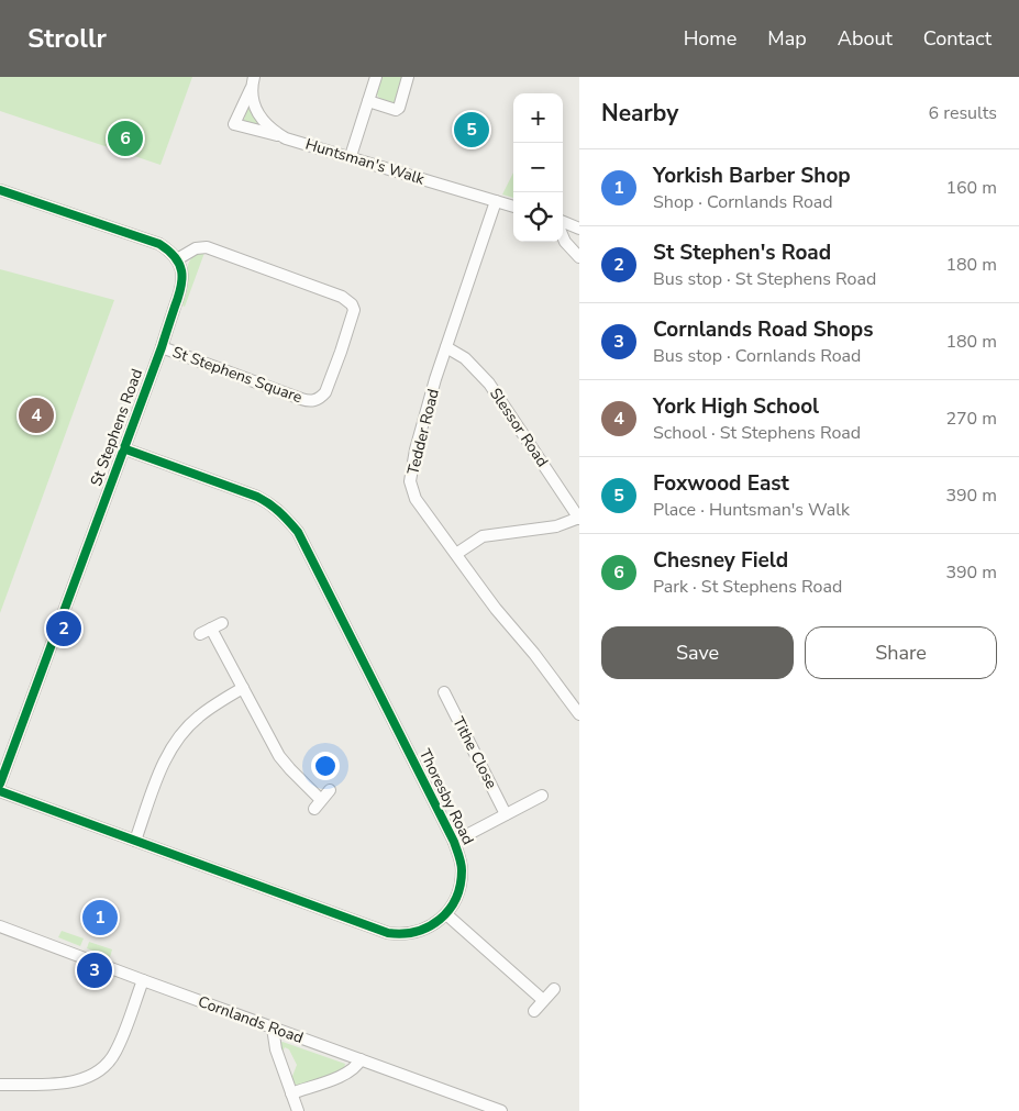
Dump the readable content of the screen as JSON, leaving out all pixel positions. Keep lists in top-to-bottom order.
{
  "streets": {
    "street": [
      "Huntsman's Walk",
      "St Stephens Square",
      "St Stephens Road",
      "Slessor Road",
      "Tedder Road",
      "Tithe Close",
      "Thoresby Road",
      "Cornlands Road"
    ]
  },
  "crossings": [
    ["Huntsman's Walk", "Tedder Road"],
    ["St Stephens Square", "St Stephens Road"],
    ["St Stephens Road", "Thoresby Road"],
    ["Slessor Road", "Tedder Road"]
  ],
  "page": {
    "header": "Strollr",
    "nav": [
      "Home",
      "Map",
      "About",
      "Contact"
    ],
    "heading": ["Nearby", "6 results"],
    "map_buttons": ["+", "−"],
    "pins": [
      "5",
      "6",
      "4",
      "2",
      "1",
      "3"
    ],
    "list": [
      {
        "mark": "1",
        "name": "Yorkish Barber Shop",
        "note": "Shop · Cornlands Road",
        "value": "160 m"
      },
      {
        "mark": "2",
        "name": "St Stephen's Road",
        "note": "Bus stop · St Stephens Road",
        "value": "180 m"
      },
      {
        "mark": "3",
        "name": "Cornlands Road Shops",
        "note": "Bus stop · Cornlands Road",
        "value": "180 m"
      },
      {
        "mark": "4",
        "name": "York High School",
        "note": "School · St Stephens Road",
        "value": "270 m"
      },
      {
        "mark": "5",
        "name": "Foxwood East",
        "note": "Place · Huntsman's Walk",
        "value": "390 m"
      },
      {
        "mark": "6",
        "name": "Chesney Field",
        "note": "Park · St Stephens Road",
        "value": "390 m"
      }
    ],
    "buttons": ["Save", "Share"]
  }
}
